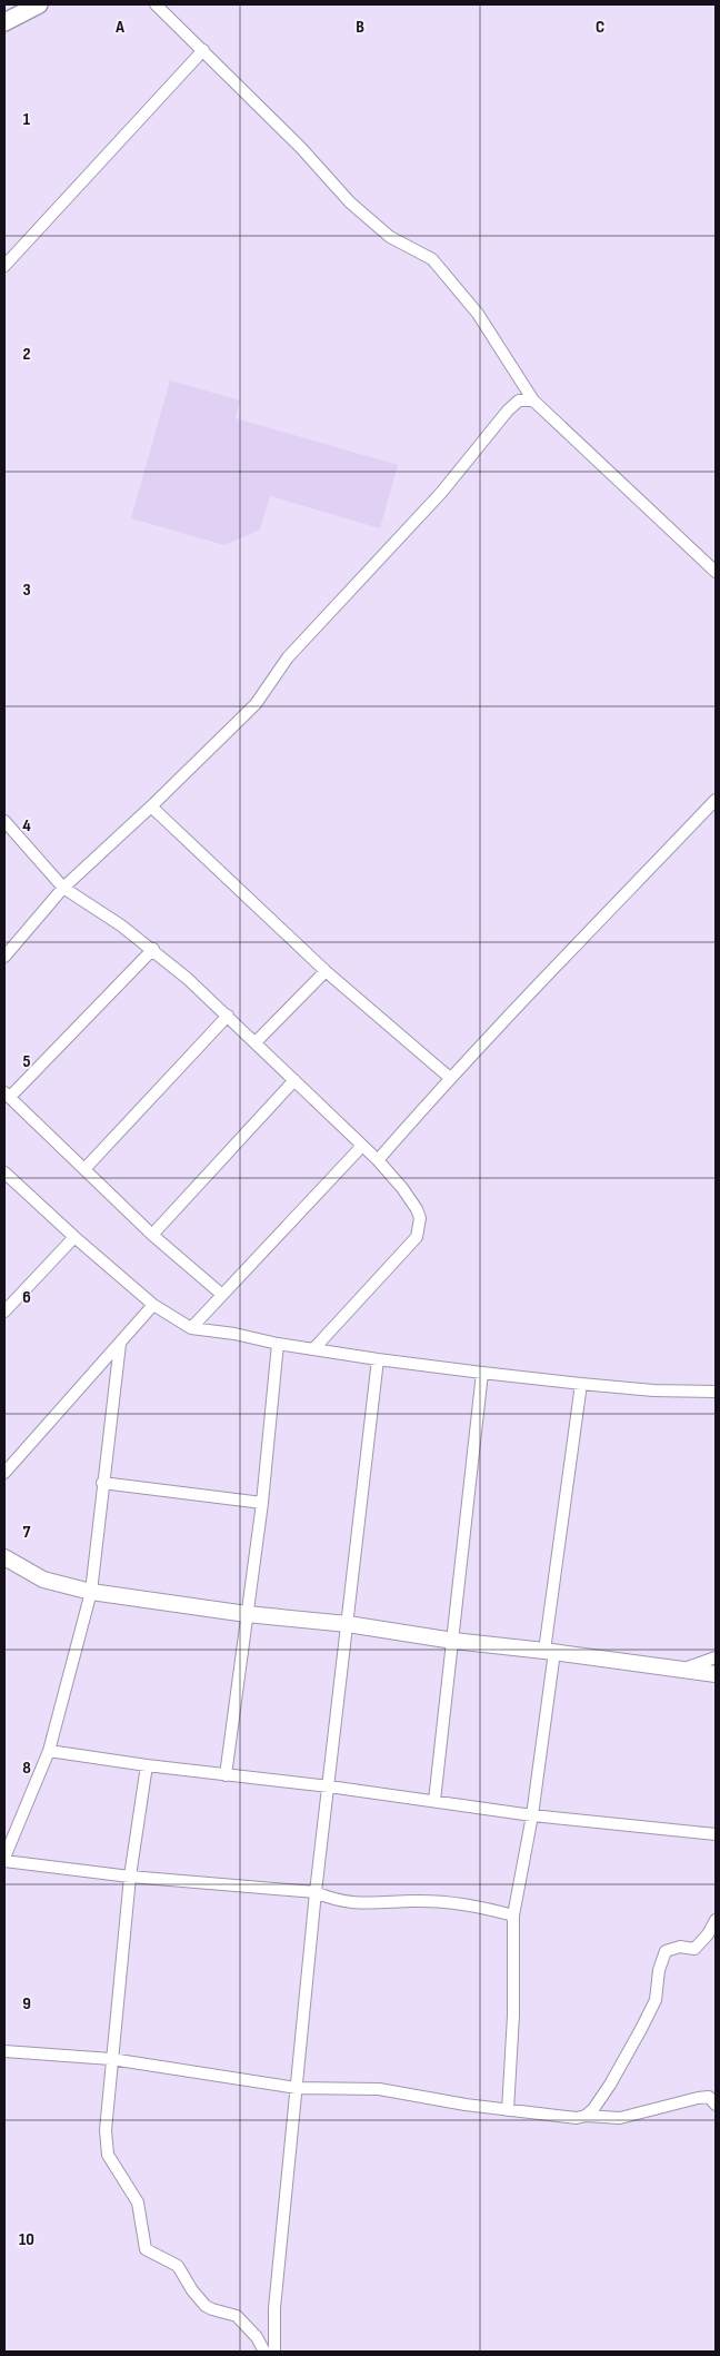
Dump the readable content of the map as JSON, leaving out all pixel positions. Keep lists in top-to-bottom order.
{
  "grid": {
    "columns": ["A", "B", "C"],
    "rows": [
      "1",
      "2",
      "3",
      "4",
      "5",
      "6",
      "7",
      "8",
      "9",
      "10"
    ]
  }
}
